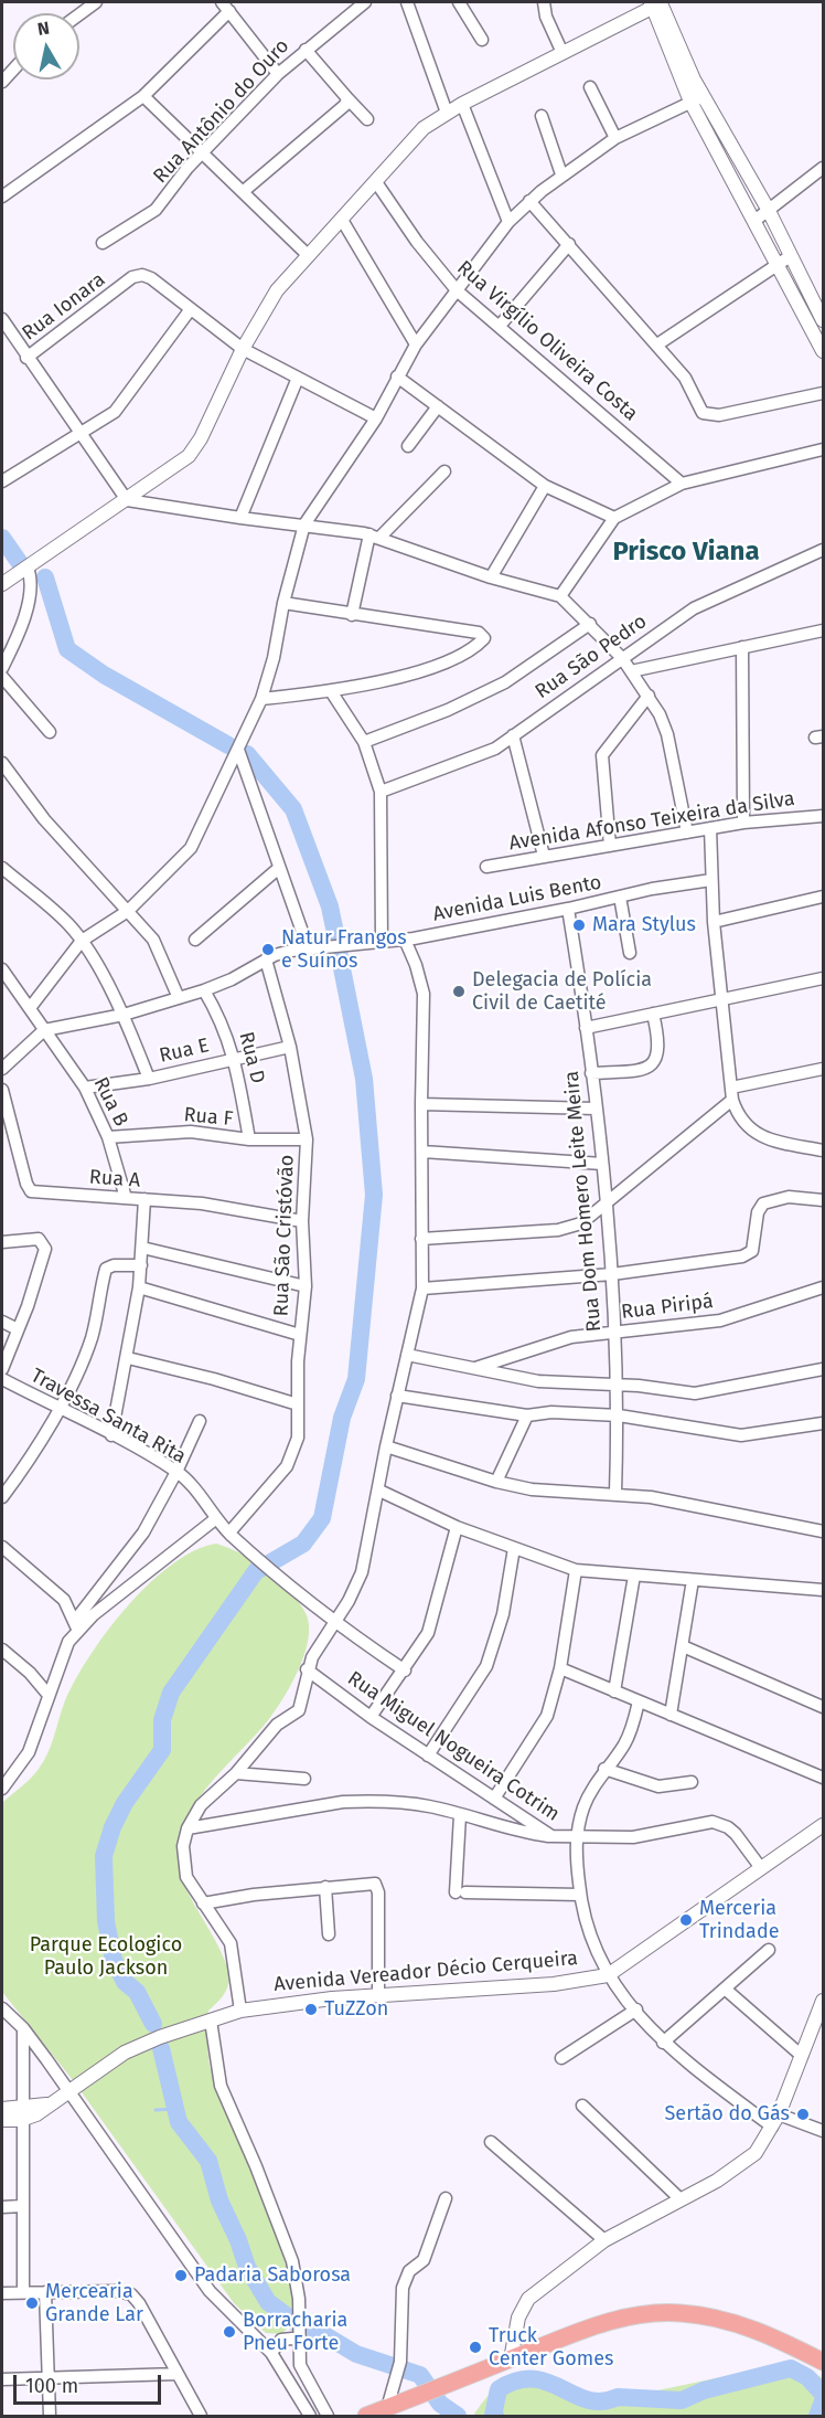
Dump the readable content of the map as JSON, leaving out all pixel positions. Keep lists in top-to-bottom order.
{
  "streets": {
    "street": [
      "Rua Antônio do Ouro",
      "Rua Ionara",
      "Rua Virgílio Oliveira Costa",
      "Rua São Pedro",
      "Avenida Afonso Teixeira da Silva",
      "Avenida Luis Bento",
      "Rua E",
      "Rua D",
      "Rua B",
      "Rua F",
      "Rua A",
      "Rua Dom Homero Leite Meira",
      "Rua São Cristóvão",
      "Rua Piripá",
      "Travessa Santa Rita",
      "Rua Miguel Nogueira Cotrim",
      "Avenida Vereador Décio Cerqueira"
    ]
  },
  "crossings": [
    ["Avenida Luis Bento", "Rua D"],
    ["Avenida Luis Bento", "Rua B"],
    ["Avenida Luis Bento", "Rua Dom Homero Leite Meira"],
    ["Avenida Luis Bento", "Rua São Cristóvão"],
    ["Rua E", "Rua D"],
    ["Rua E", "Rua B"],
    ["Rua E", "Rua São Cristóvão"],
    ["Rua D", "Rua F"],
    ["Rua B", "Rua F"],
    ["Rua B", "Rua A"],
    ["Rua F", "Rua São Cristóvão"],
    ["Rua A", "Rua São Cristóvão"],
    ["Rua Dom Homero Leite Meira", "Rua Piripá"],
    ["Rua São Cristóvão", "Travessa Santa Rita"],
    ["Rua Miguel Nogueira Cotrim", "Avenida Vereador Décio Cerqueira"]
  ],
  "districts": ["Prisco Viana"],
  "parks": ["Parque Ecologico Paulo Jackson"],
  "places": [
    "Mara Stylus",
    "Natur Frangos e Suínos",
    "Delegacia de Polícia Civil de Caetité",
    "Merceria Trindade",
    "TuZZon",
    "Sertão do Gás",
    "Padaria Saborosa",
    "Mercearia Grande Lar",
    "Borracharia Pneu Forte",
    "Truck Center Gomes"
  ],
  "scale_bar": "100 m",
  "north": "top"
}
